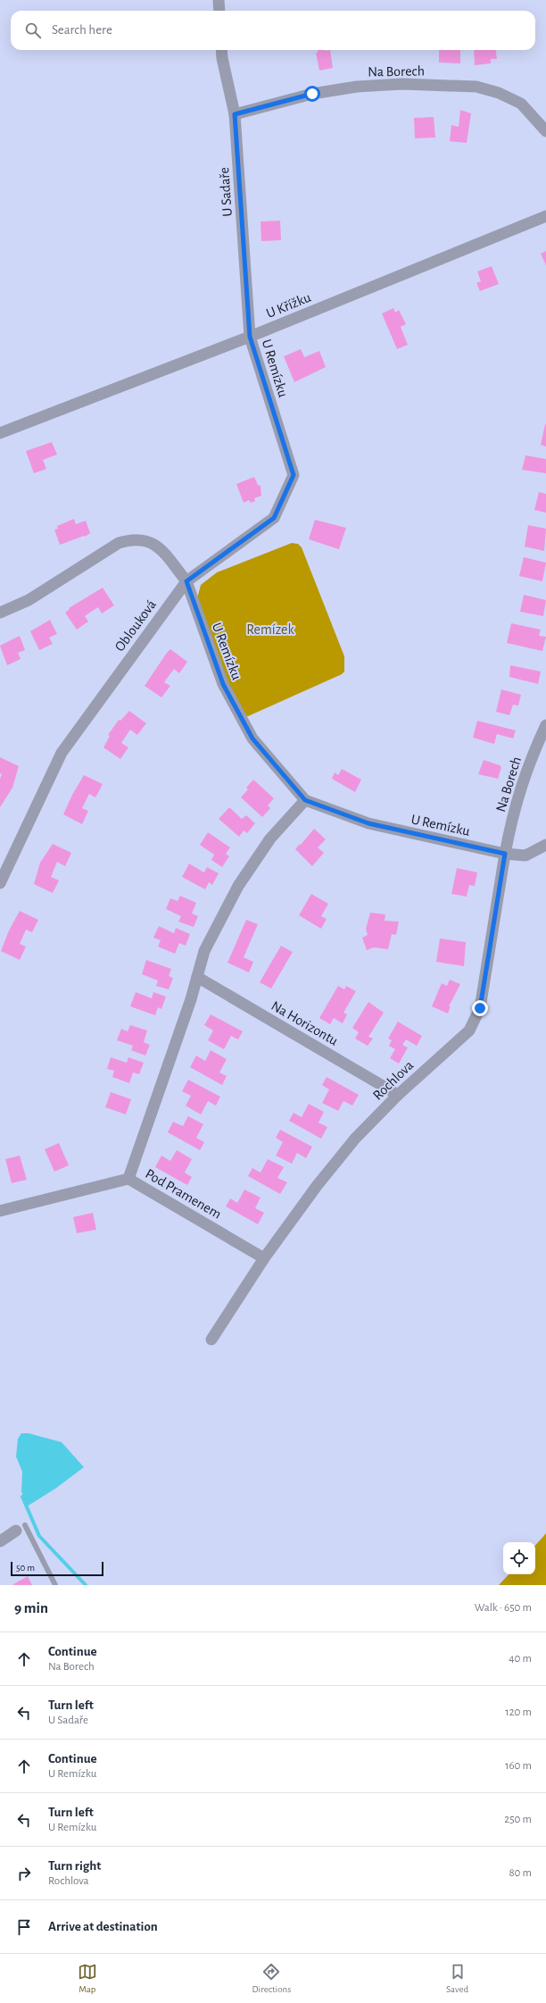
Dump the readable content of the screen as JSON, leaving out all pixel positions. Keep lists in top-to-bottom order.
{
  "streets": {
    "street": [
      "Na Borech",
      "U Sadaře",
      "U Křížku",
      "U Remízku",
      "Oblouková",
      "Na Horizontu",
      "Rochlova",
      "Pod Pramenem"
    ]
  },
  "crossings": [
    ["Na Borech", "U Sadaře"],
    ["Na Borech", "U Remízku"],
    ["Na Borech", "Rochlova"],
    ["U Sadaře", "U Křížku"],
    ["U Sadaře", "U Remízku"],
    ["U Křížku", "U Remízku"],
    ["U Remízku", "Oblouková"],
    ["U Remízku", "Rochlova"],
    ["Na Horizontu", "Rochlova"],
    ["Rochlova", "Pod Pramenem"]
  ],
  "parks": ["Remízek"],
  "scale_bar": "50 m",
  "page": {
    "search": "Search here",
    "scale": "50 m",
    "heading": ["9 min", "Walk · 650 m"],
    "list": [
      ["Continue", "Na Borech", "40 m"],
      ["Turn left", "U Sadaře", "120 m"],
      ["Continue", "U Remízku", "160 m"],
      ["Turn left", "U Remízku", "250 m"],
      ["Turn right", "Rochlova", "80 m"],
      "Arrive at destination"
    ],
    "nav": ["Map", "Directions", "Saved"]
  }
}
